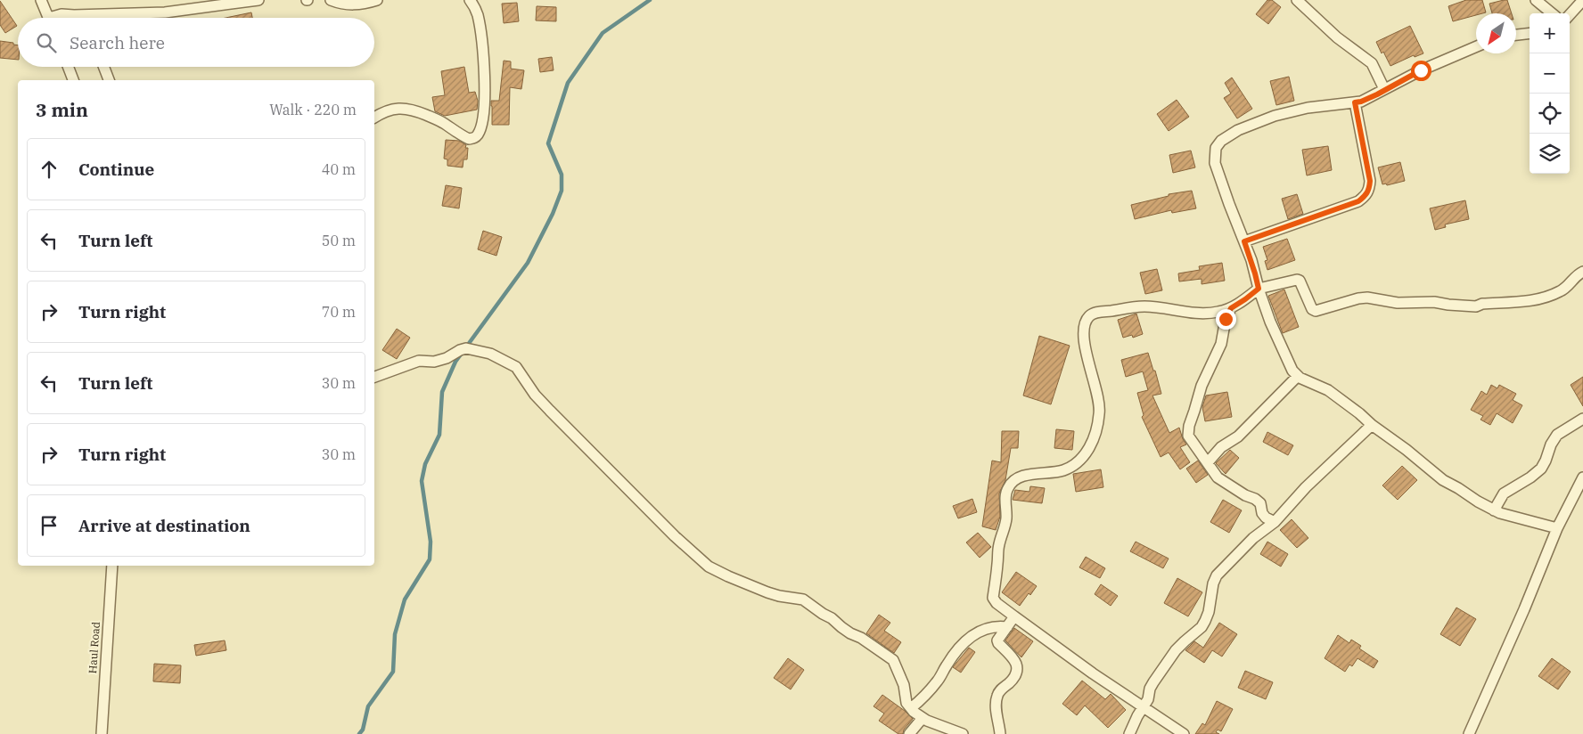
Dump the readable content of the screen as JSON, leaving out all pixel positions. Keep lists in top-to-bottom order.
{
  "streets": {
    "street": ["Haul Road"]
  },
  "north": "bottom left",
  "page": {
    "map_buttons": ["+", "−"],
    "search": "Search here",
    "heading": ["3 min", "Walk · 220 m"],
    "list": [
      ["Continue", "40 m"],
      ["Turn left", "50 m"],
      ["Turn right", "70 m"],
      ["Turn left", "30 m"],
      ["Turn right", "30 m"],
      "Arrive at destination"
    ]
  }
}
